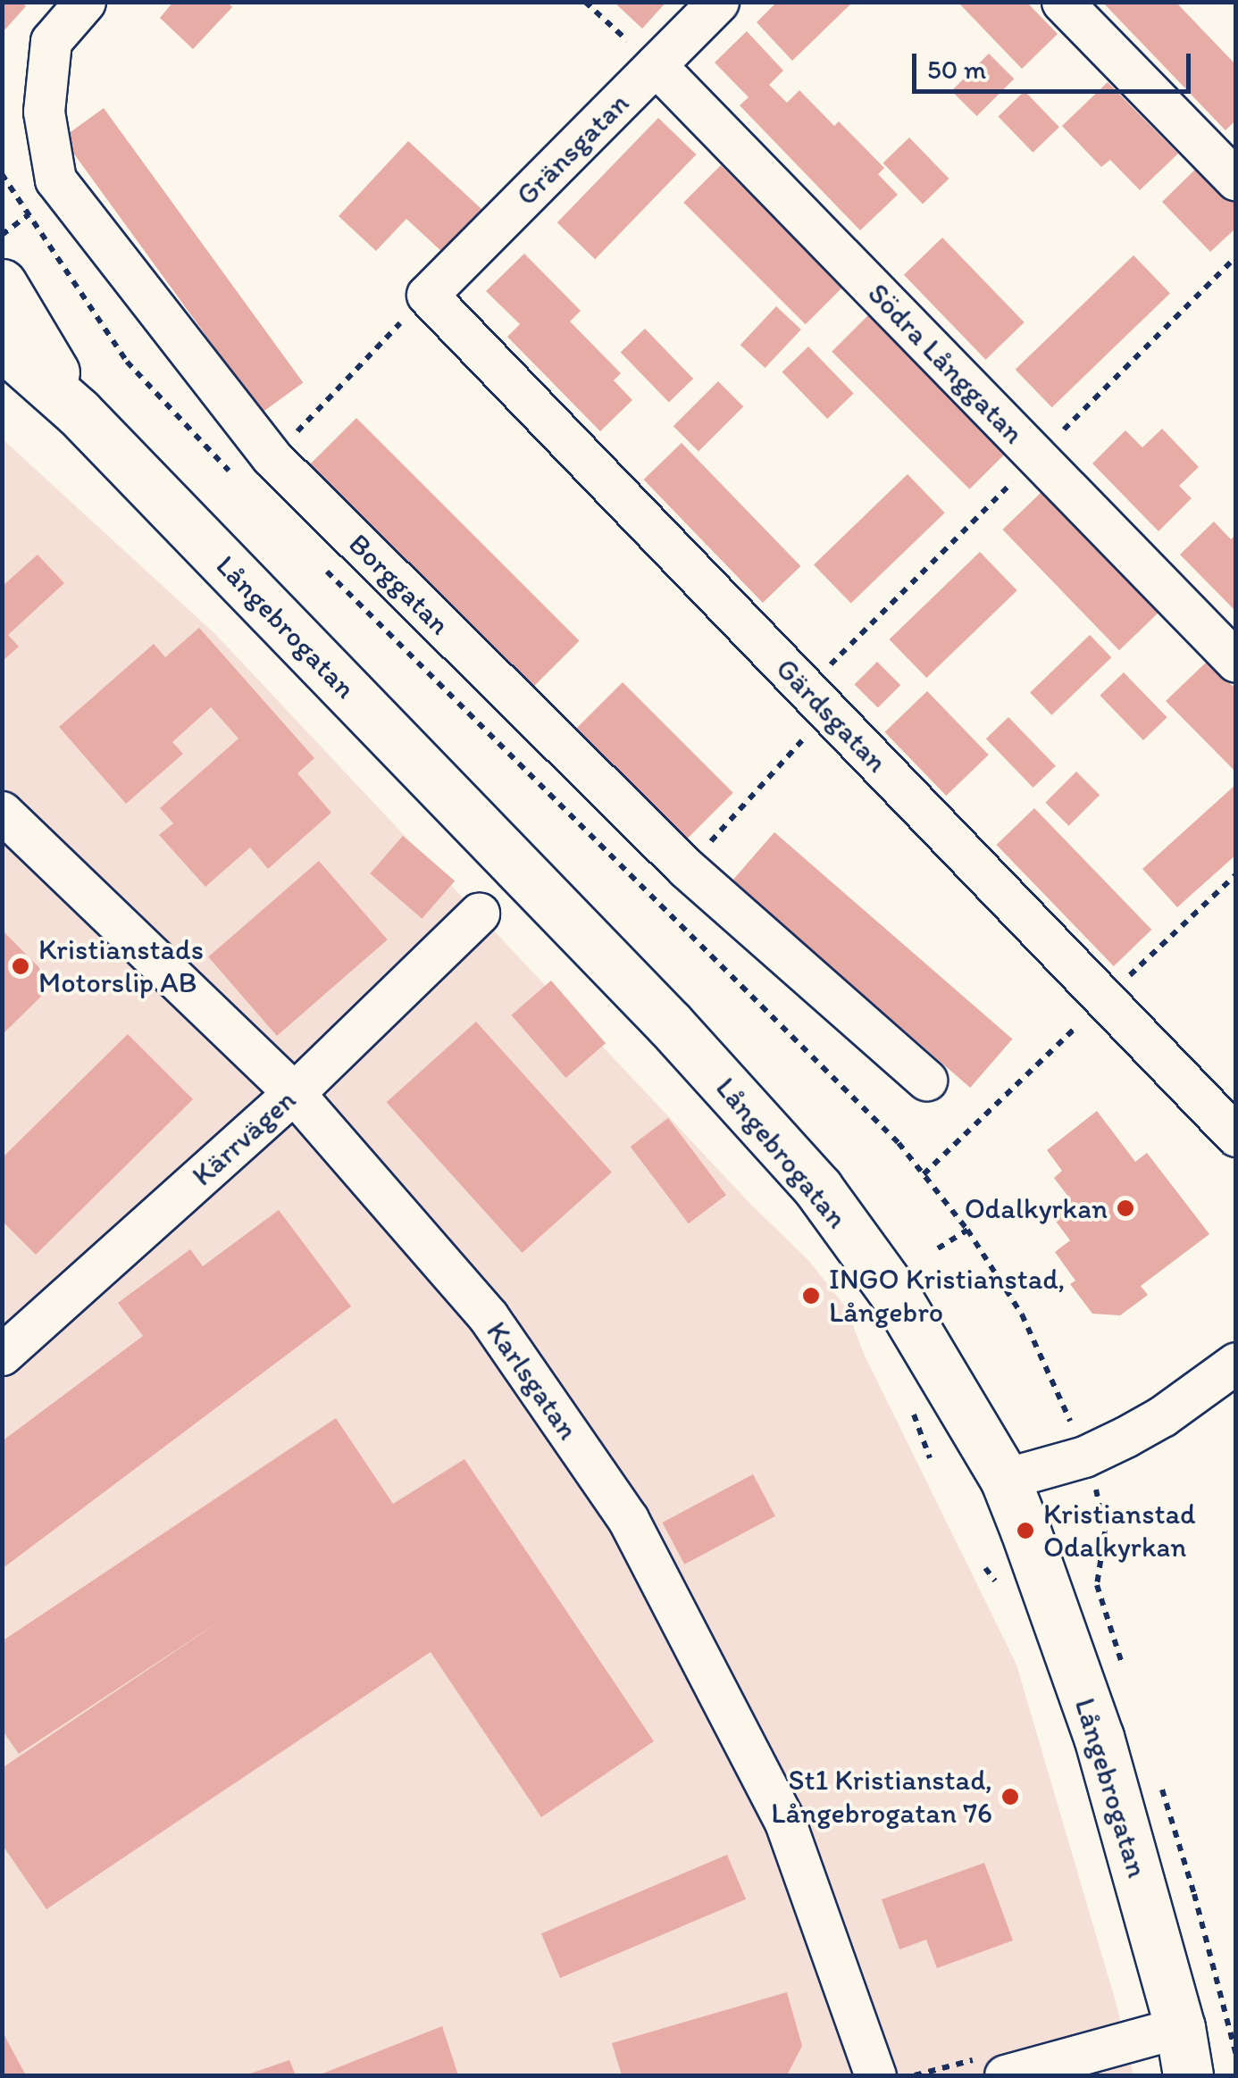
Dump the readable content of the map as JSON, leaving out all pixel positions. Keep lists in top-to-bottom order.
{
  "streets": {
    "main road": ["Långebrogatan"],
    "street": [
      "Gränsgatan",
      "Södra Långgatan",
      "Borggatan",
      "Gärdsgatan",
      "Kärrvägen",
      "Karlsgatan"
    ]
  },
  "crossings": [
    ["Gränsgatan", "Södra Långgatan"],
    ["Gränsgatan", "Gärdsgatan"],
    ["Kärrvägen", "Karlsgatan"]
  ],
  "places": [
    "Kristianstads Motorslip AB",
    "Odalkyrkan",
    "INGO Kristianstad, Långebro",
    "Kristianstad Odalkyrkan",
    "St1 Kristianstad, Långebrogatan 76"
  ],
  "scale_bar": "50 m"
}
